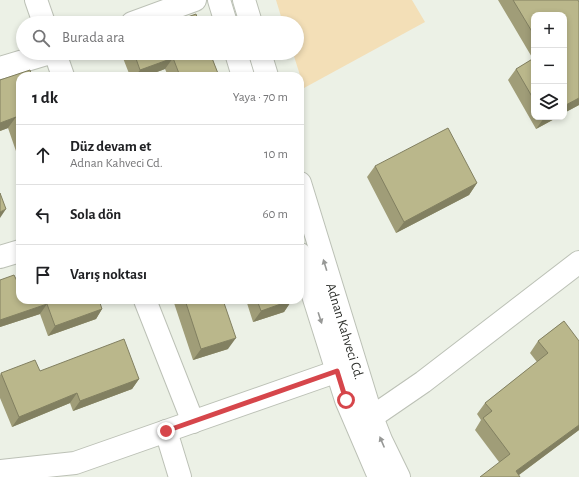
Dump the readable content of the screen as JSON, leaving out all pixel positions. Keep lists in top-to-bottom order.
{
  "streets": {
    "street": ["Adnan Kahveci Cd."]
  },
  "page": {
    "map_buttons": ["+", "−"],
    "search": "Burada ara",
    "heading": ["1 dk", "Yaya · 70 m"],
    "list": [
      ["Düz devam et", "Adnan Kahveci Cd.", "10 m"],
      ["Sola dön", "60 m"],
      "Varış noktası"
    ]
  }
}
